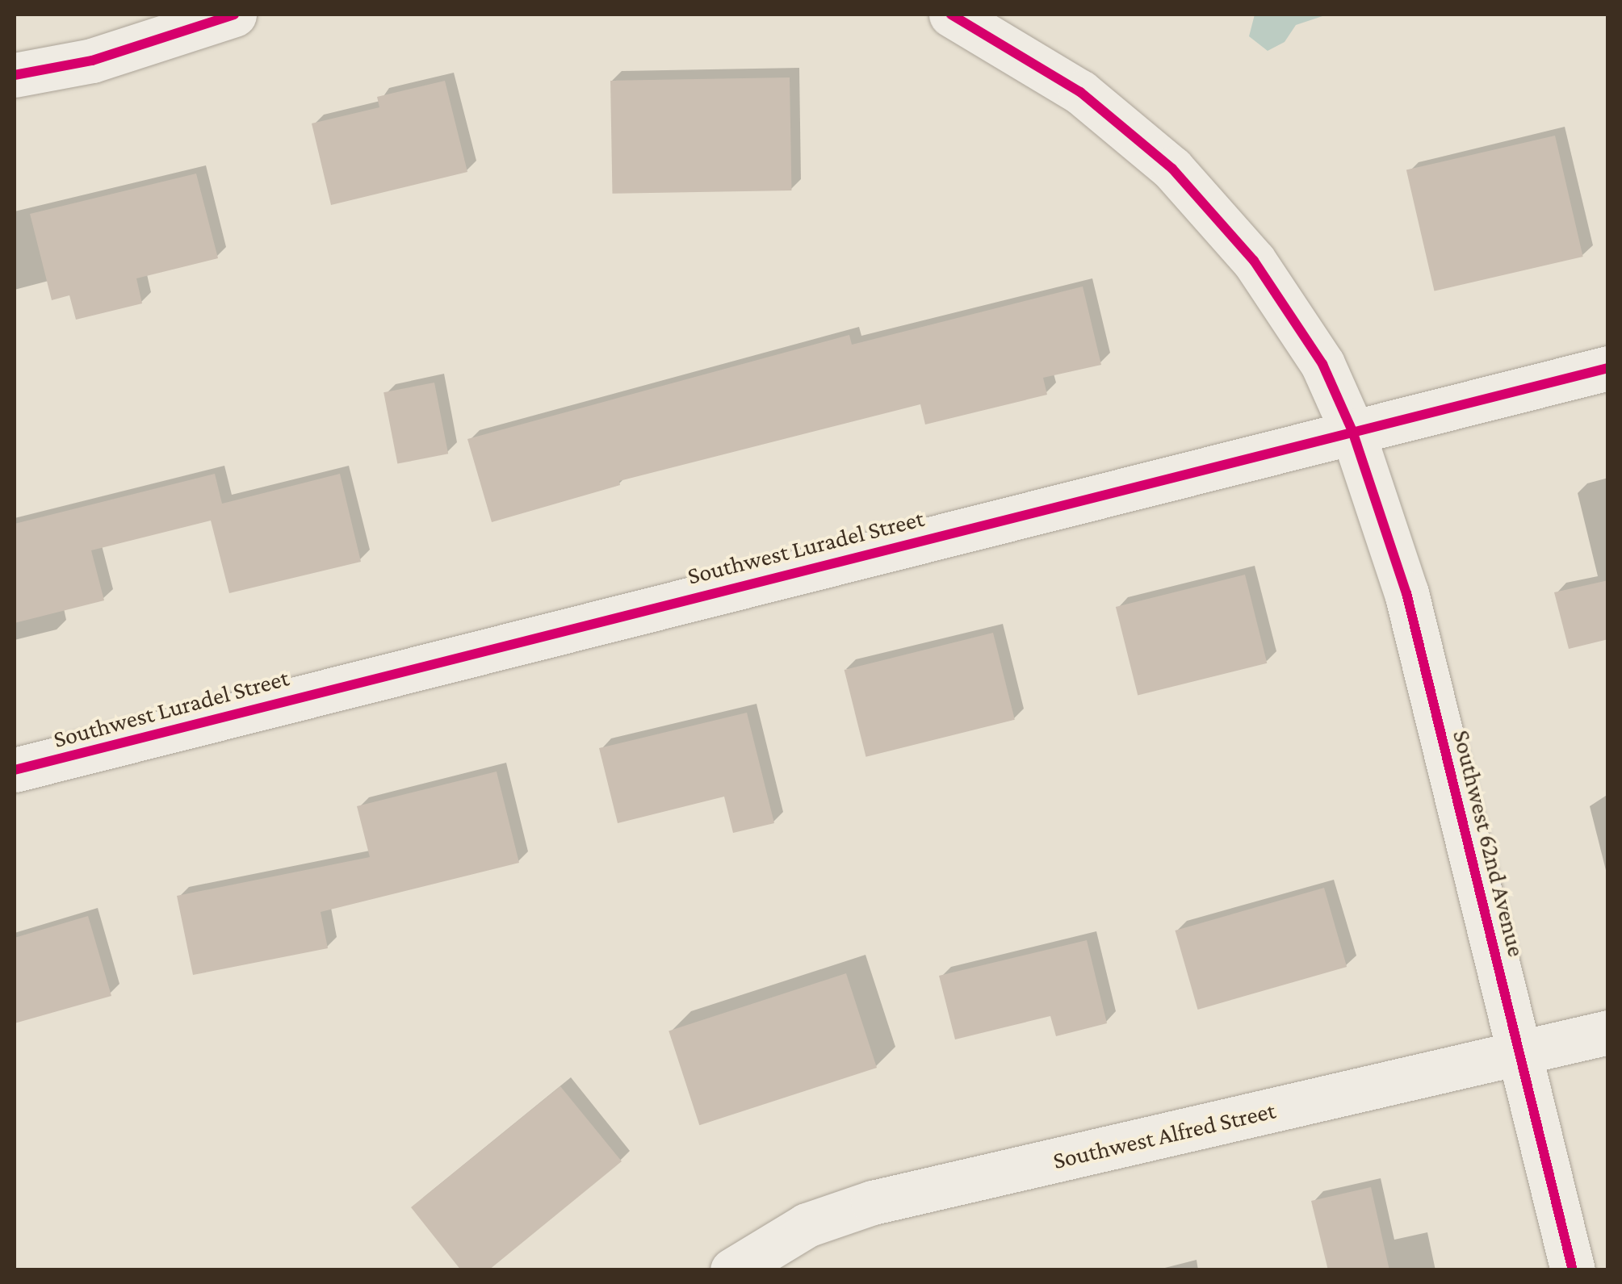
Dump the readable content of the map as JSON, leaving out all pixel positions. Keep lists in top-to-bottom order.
{
  "streets": {
    "street": ["Southwest Luradel Street", "Southwest 62nd Avenue", "Southwest Alfred Street"]
  },
  "crossings": [
    ["Southwest Luradel Street", "Southwest 62nd Avenue"],
    ["Southwest 62nd Avenue", "Southwest Alfred Street"]
  ]
}
